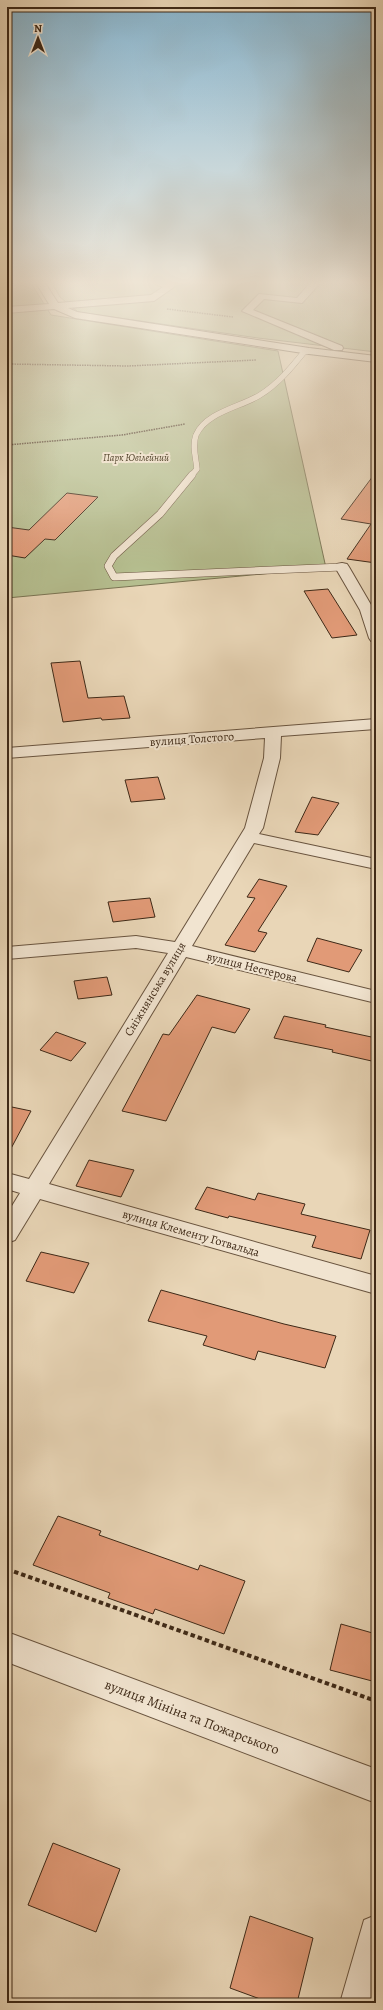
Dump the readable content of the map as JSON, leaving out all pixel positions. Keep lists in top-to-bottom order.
{
  "streets": {
    "street": [
      "вулиця Толстого",
      "вулиця Нестерова",
      "Сніжнянська вулиця",
      "вулиця Клементу Готвальда",
      "вулиця Мініна та Пожарського"
    ]
  },
  "crossings": [
    ["вулиця Толстого", "Сніжнянська вулиця"],
    ["вулиця Нестерова", "Сніжнянська вулиця"],
    ["Сніжнянська вулиця", "вулиця Клементу Готвальда"]
  ],
  "parks": ["Парк Ювілейний"],
  "north": "top"
}
